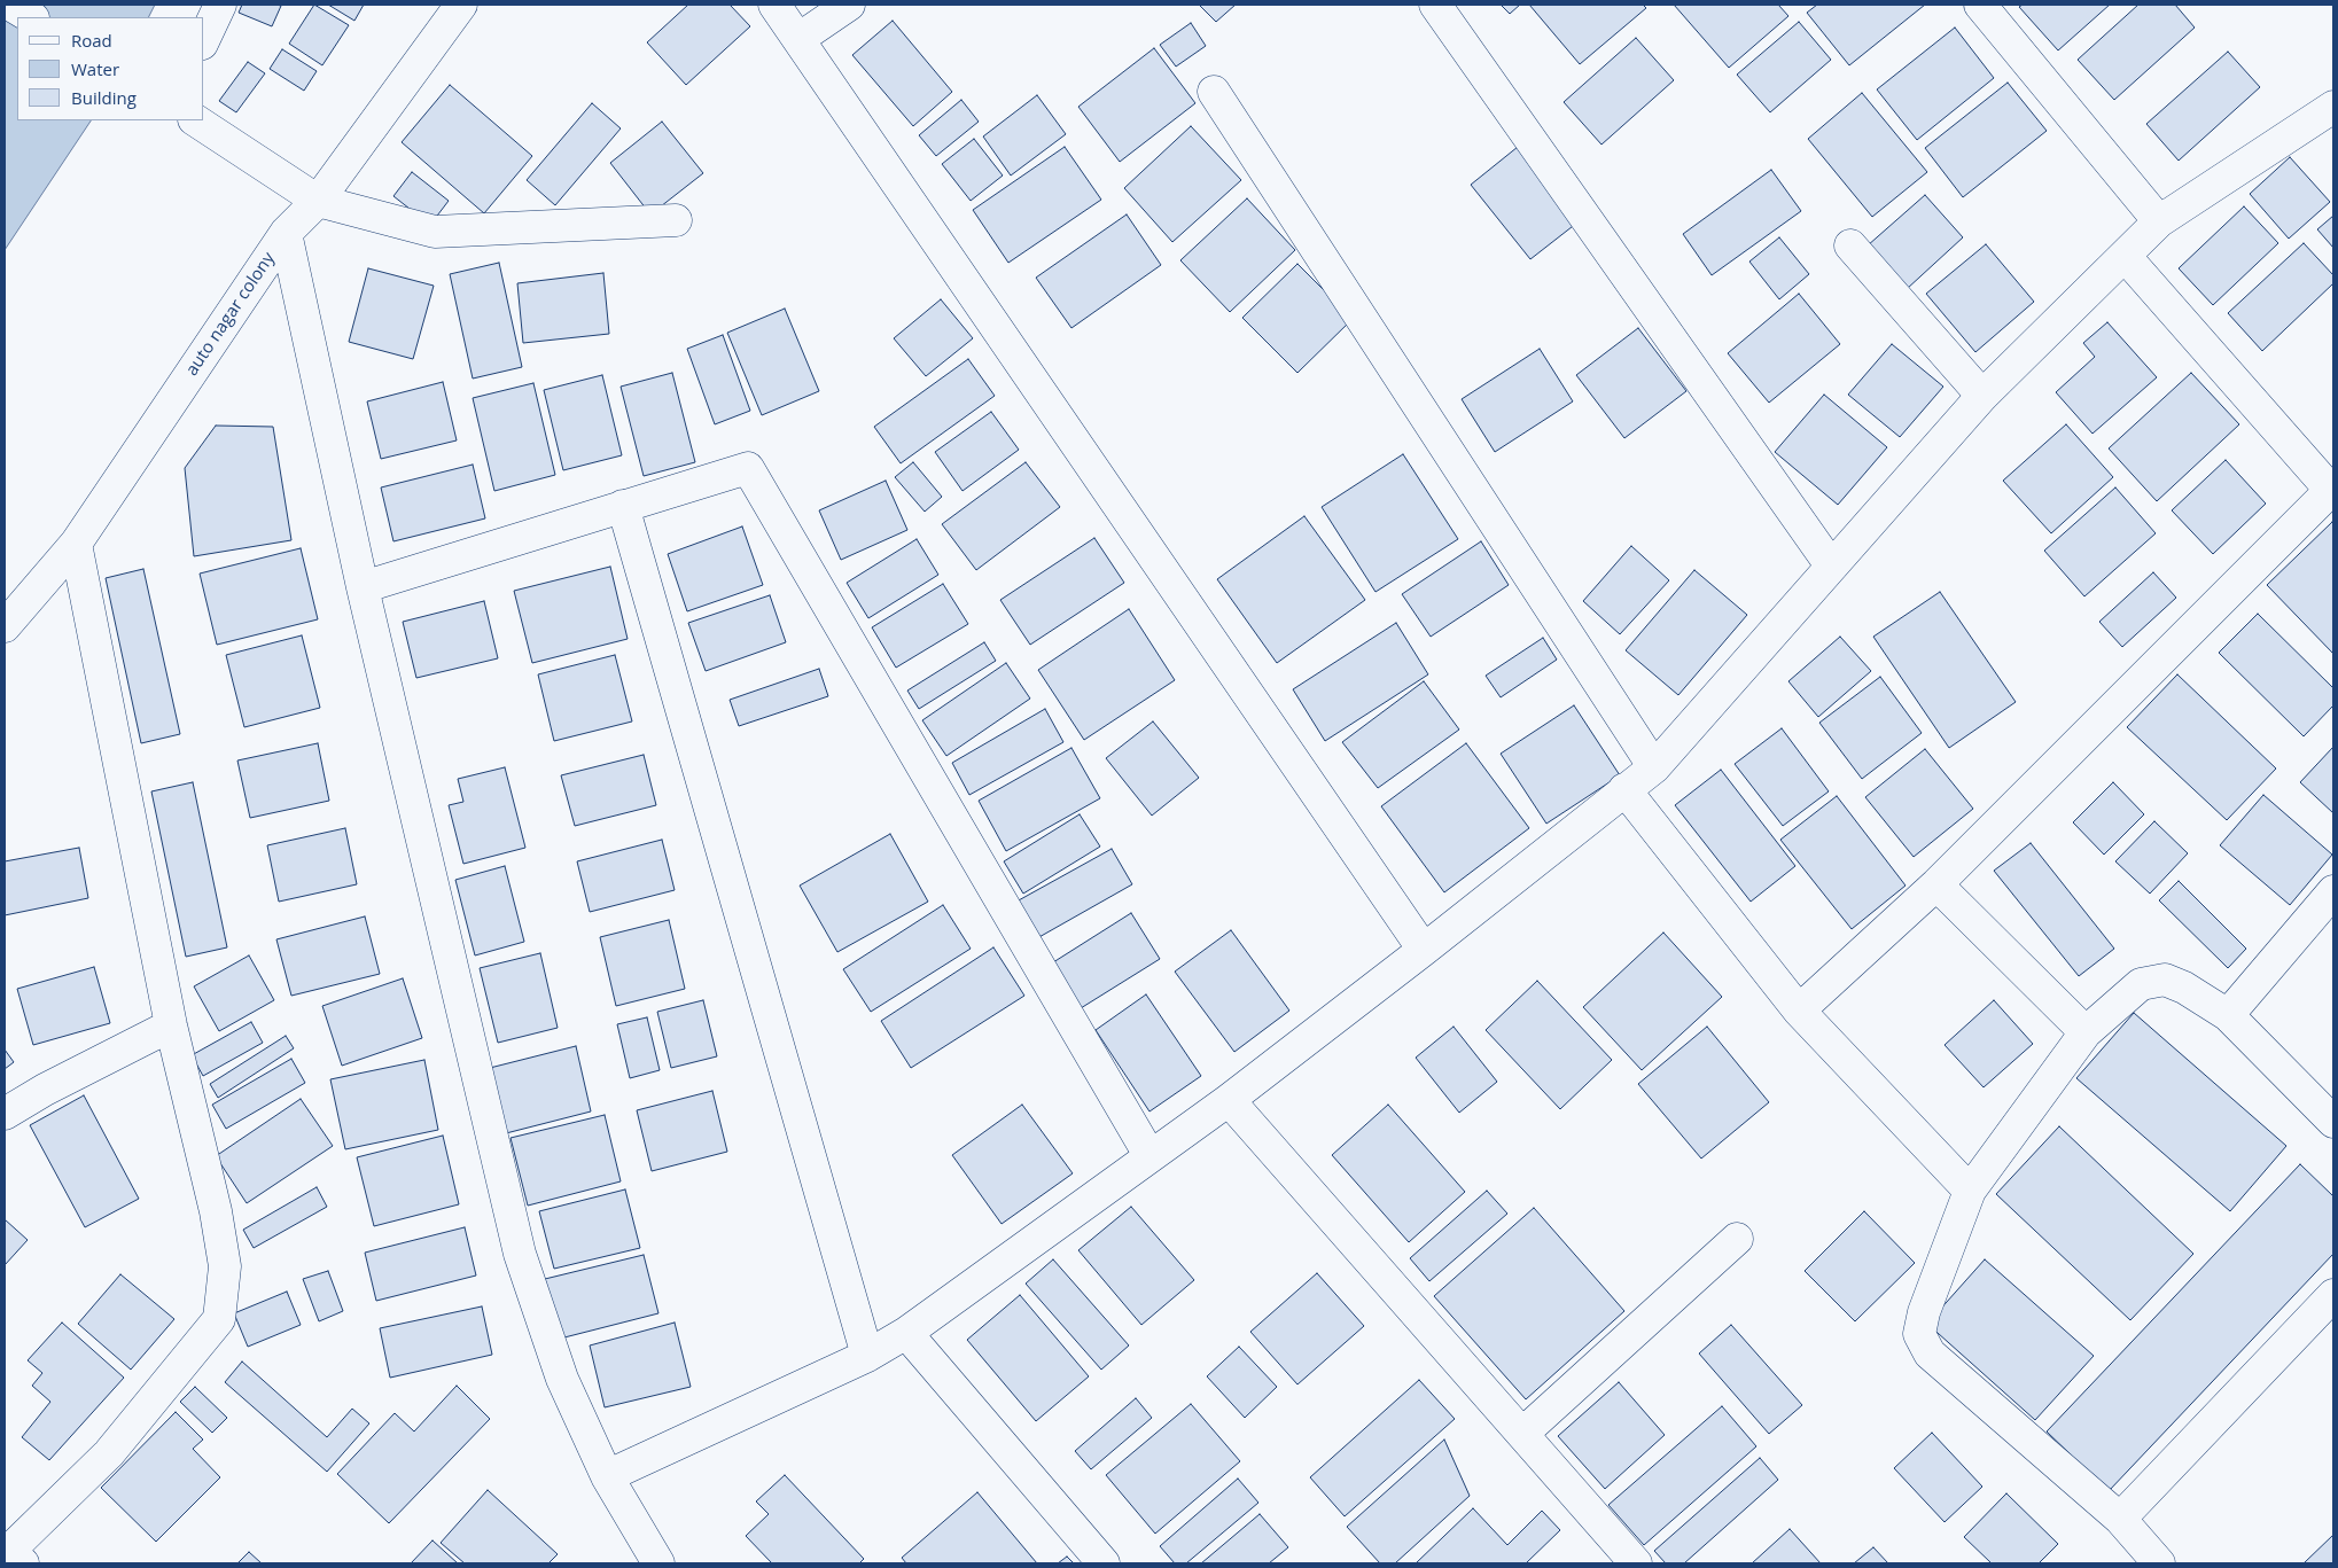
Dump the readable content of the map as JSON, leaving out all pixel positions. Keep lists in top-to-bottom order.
{
  "streets": {
    "street": ["auto nagar colony"]
  },
  "legend": ["Road", "Water", "Building"]
}
